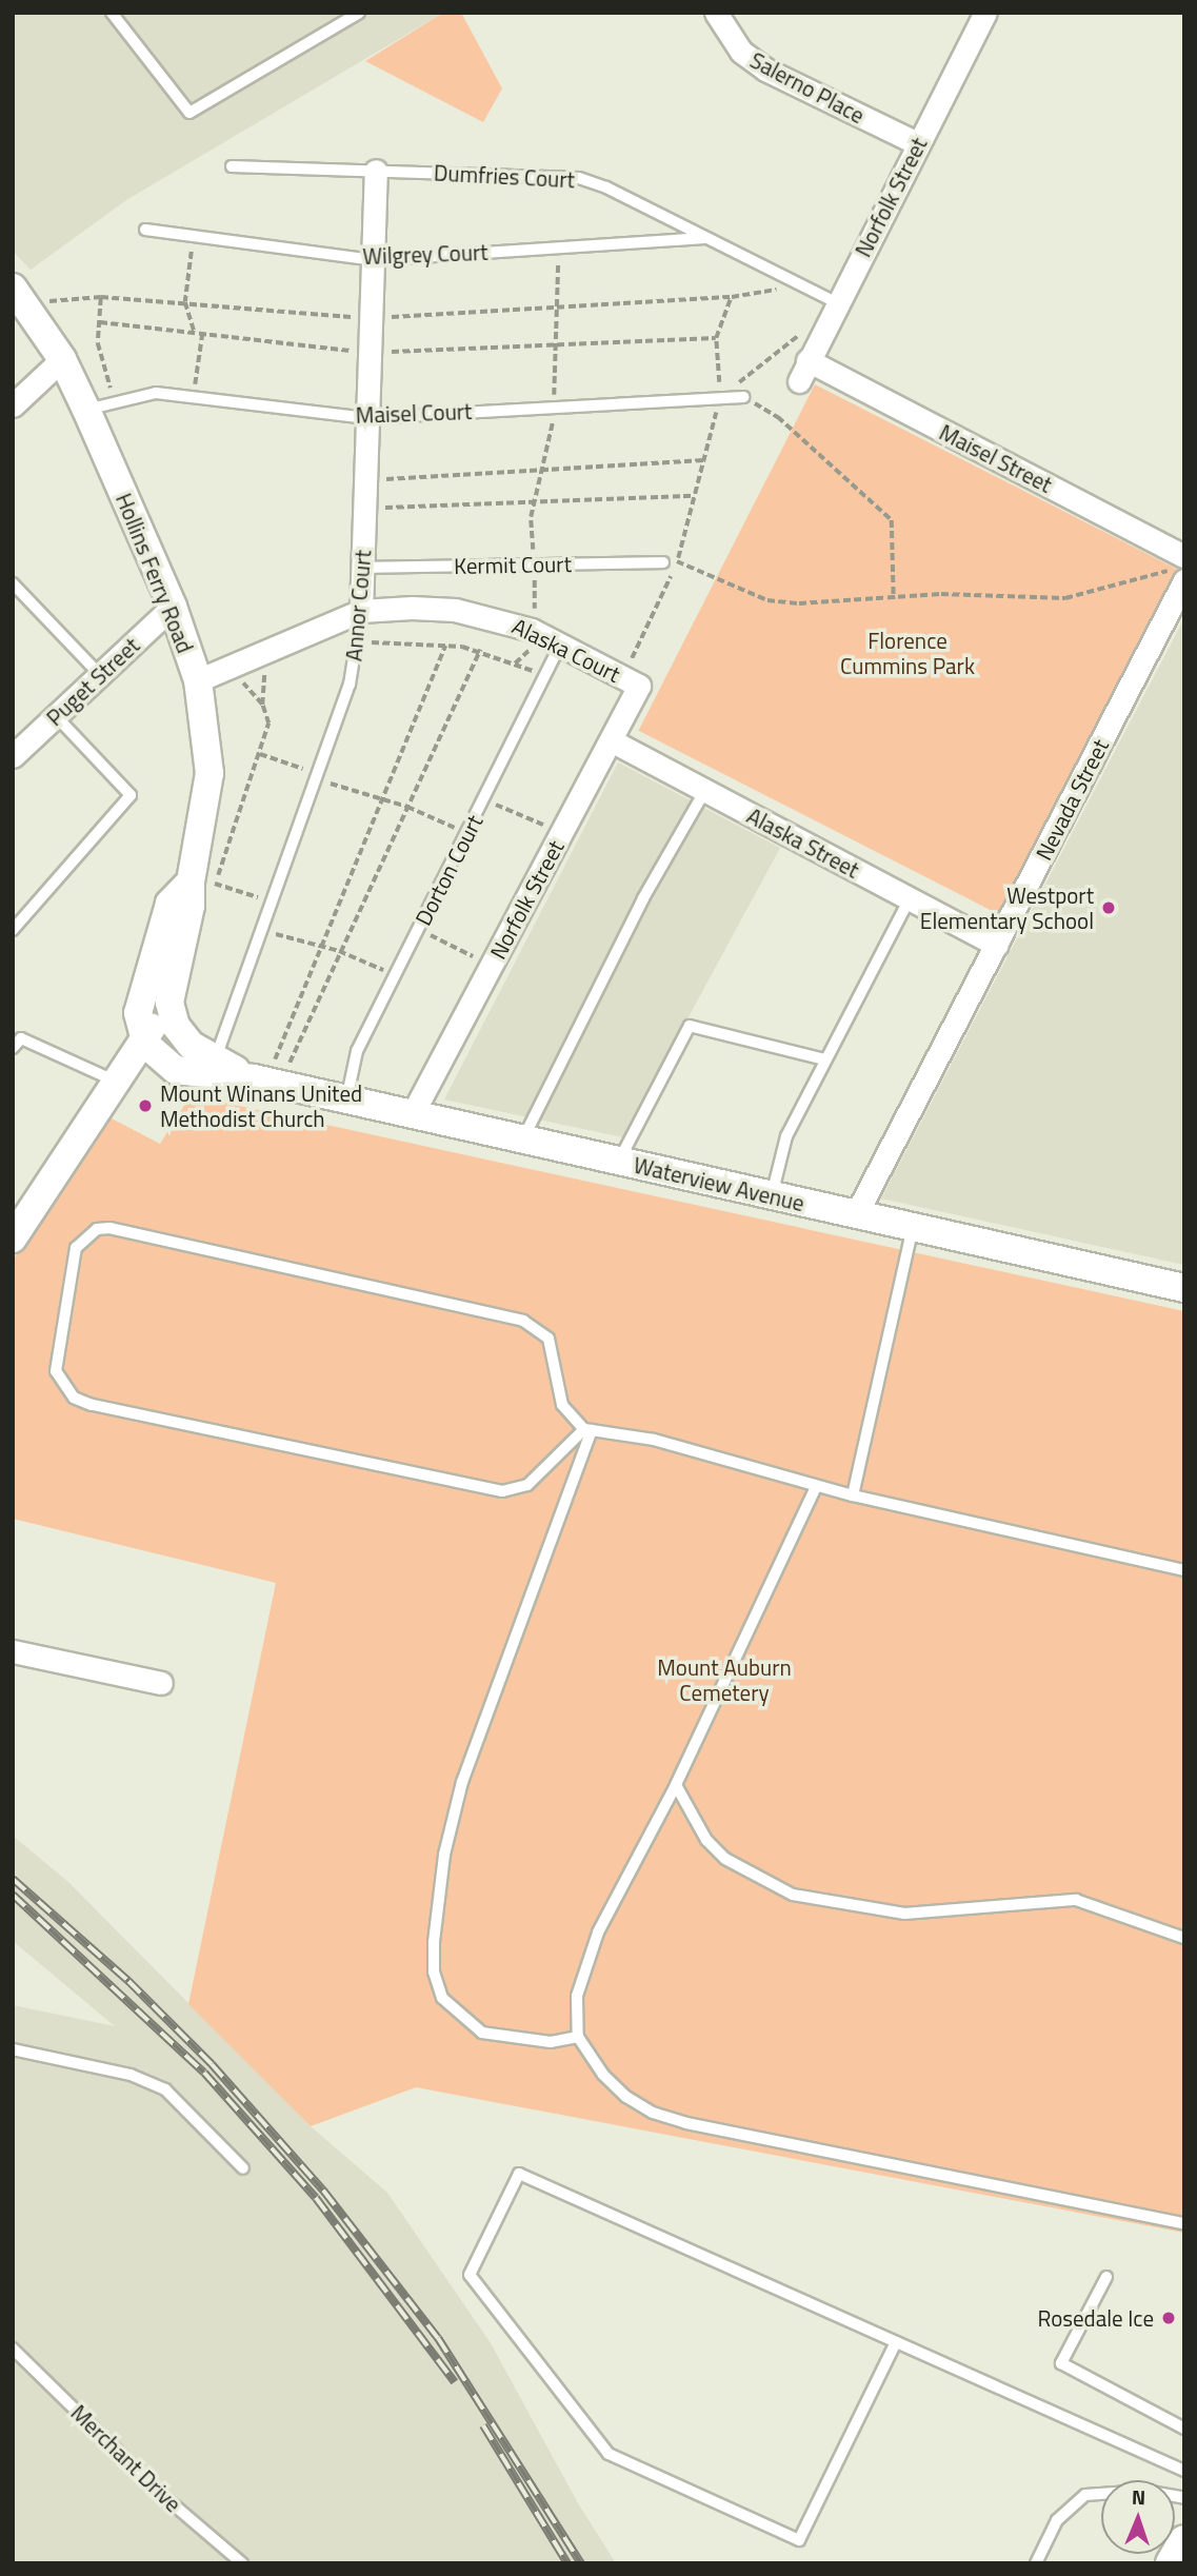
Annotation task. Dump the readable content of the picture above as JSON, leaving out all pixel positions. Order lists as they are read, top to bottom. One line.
{"streets":{"street":["Salerno Place","Norfolk Street","Maisel Street","Hollins Ferry Road","Annor Court","Alaska Court","Puget Street","Nevada Street","Alaska Street","Waterview Avenue"],"lane":["Dumfries Court","Wilgrey Court","Maisel Court","Kermit Court","Dorton Court","Merchant Drive"]},"crossings":[["Salerno Place","Norfolk Street"],["Dumfries Court","Norfolk Street"],["Dumfries Court","Wilgrey Court"],["Dumfries Court","Annor Court"],["Norfolk Street","Maisel Street"],["Norfolk Street","Alaska Court"],["Norfolk Street","Alaska Street"],["Norfolk Street","Waterview Avenue"],["Wilgrey Court","Annor Court"],["Maisel Court","Hollins Ferry Road"],["Maisel Court","Annor Court"],["Maisel Street","Nevada Street"],["Kermit Court","Annor Court"],["Hollins Ferry Road","Alaska Court"],["Hollins Ferry Road","Puget Street"],["Hollins Ferry Road","Waterview Avenue"],["Annor Court","Alaska Court"],["Annor Court","Waterview Avenue"],["Alaska Court","Dorton Court"],["Nevada Street","Alaska Street"],["Nevada Street","Waterview Avenue"],["Dorton Court","Waterview Avenue"]],"parks":["Florence Cummins Park","Mount Auburn Cemetery"],"places":["Westport Elementary School","Mount Winans United Methodist Church","Rosedale Ice"],"north":"top"}
